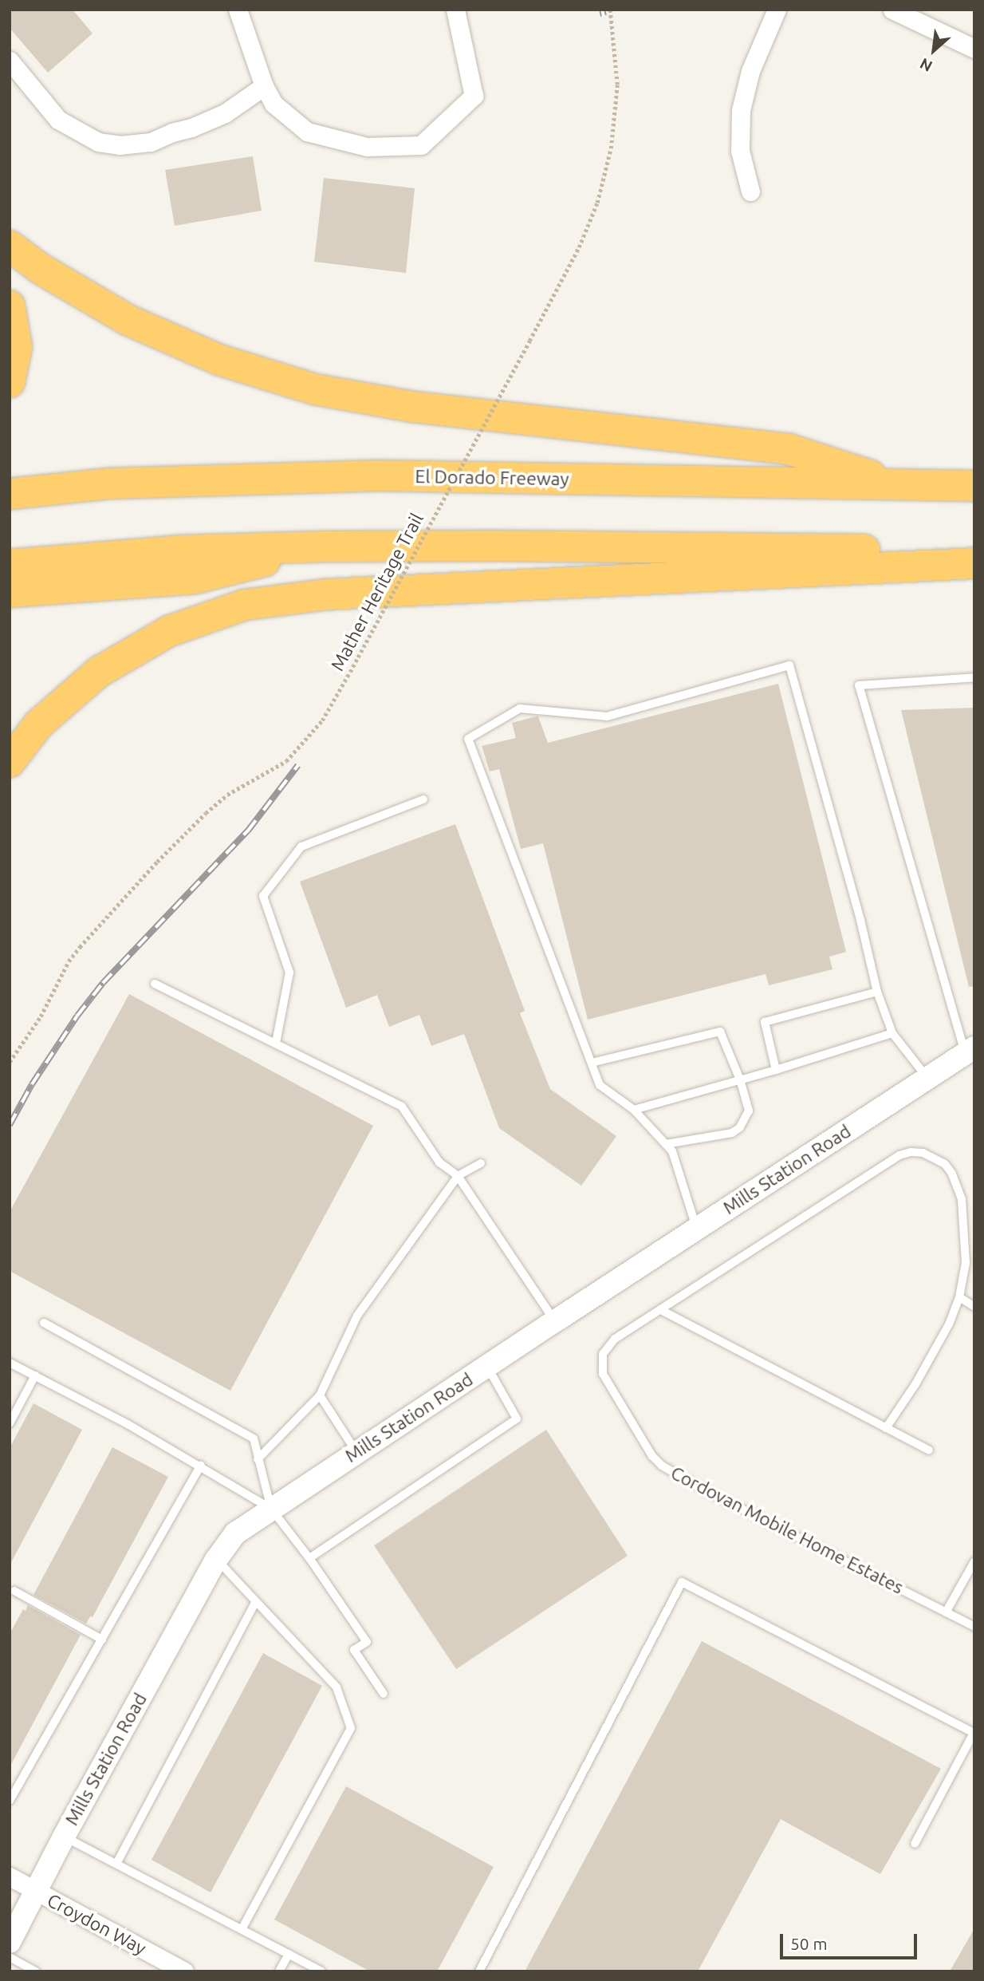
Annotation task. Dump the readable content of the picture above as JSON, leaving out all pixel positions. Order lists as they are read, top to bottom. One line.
{"streets":{"highway":["El Dorado Freeway"],"street":["Mills Station Road","Croydon Way"],"lane":["Cordovan Mobile Home Estates"],"path":["Mather Heritage Trail"]},"crossings":[["Mills Station Road","Croydon Way"]],"scale_bar":"50 m","north":"bottom left"}
